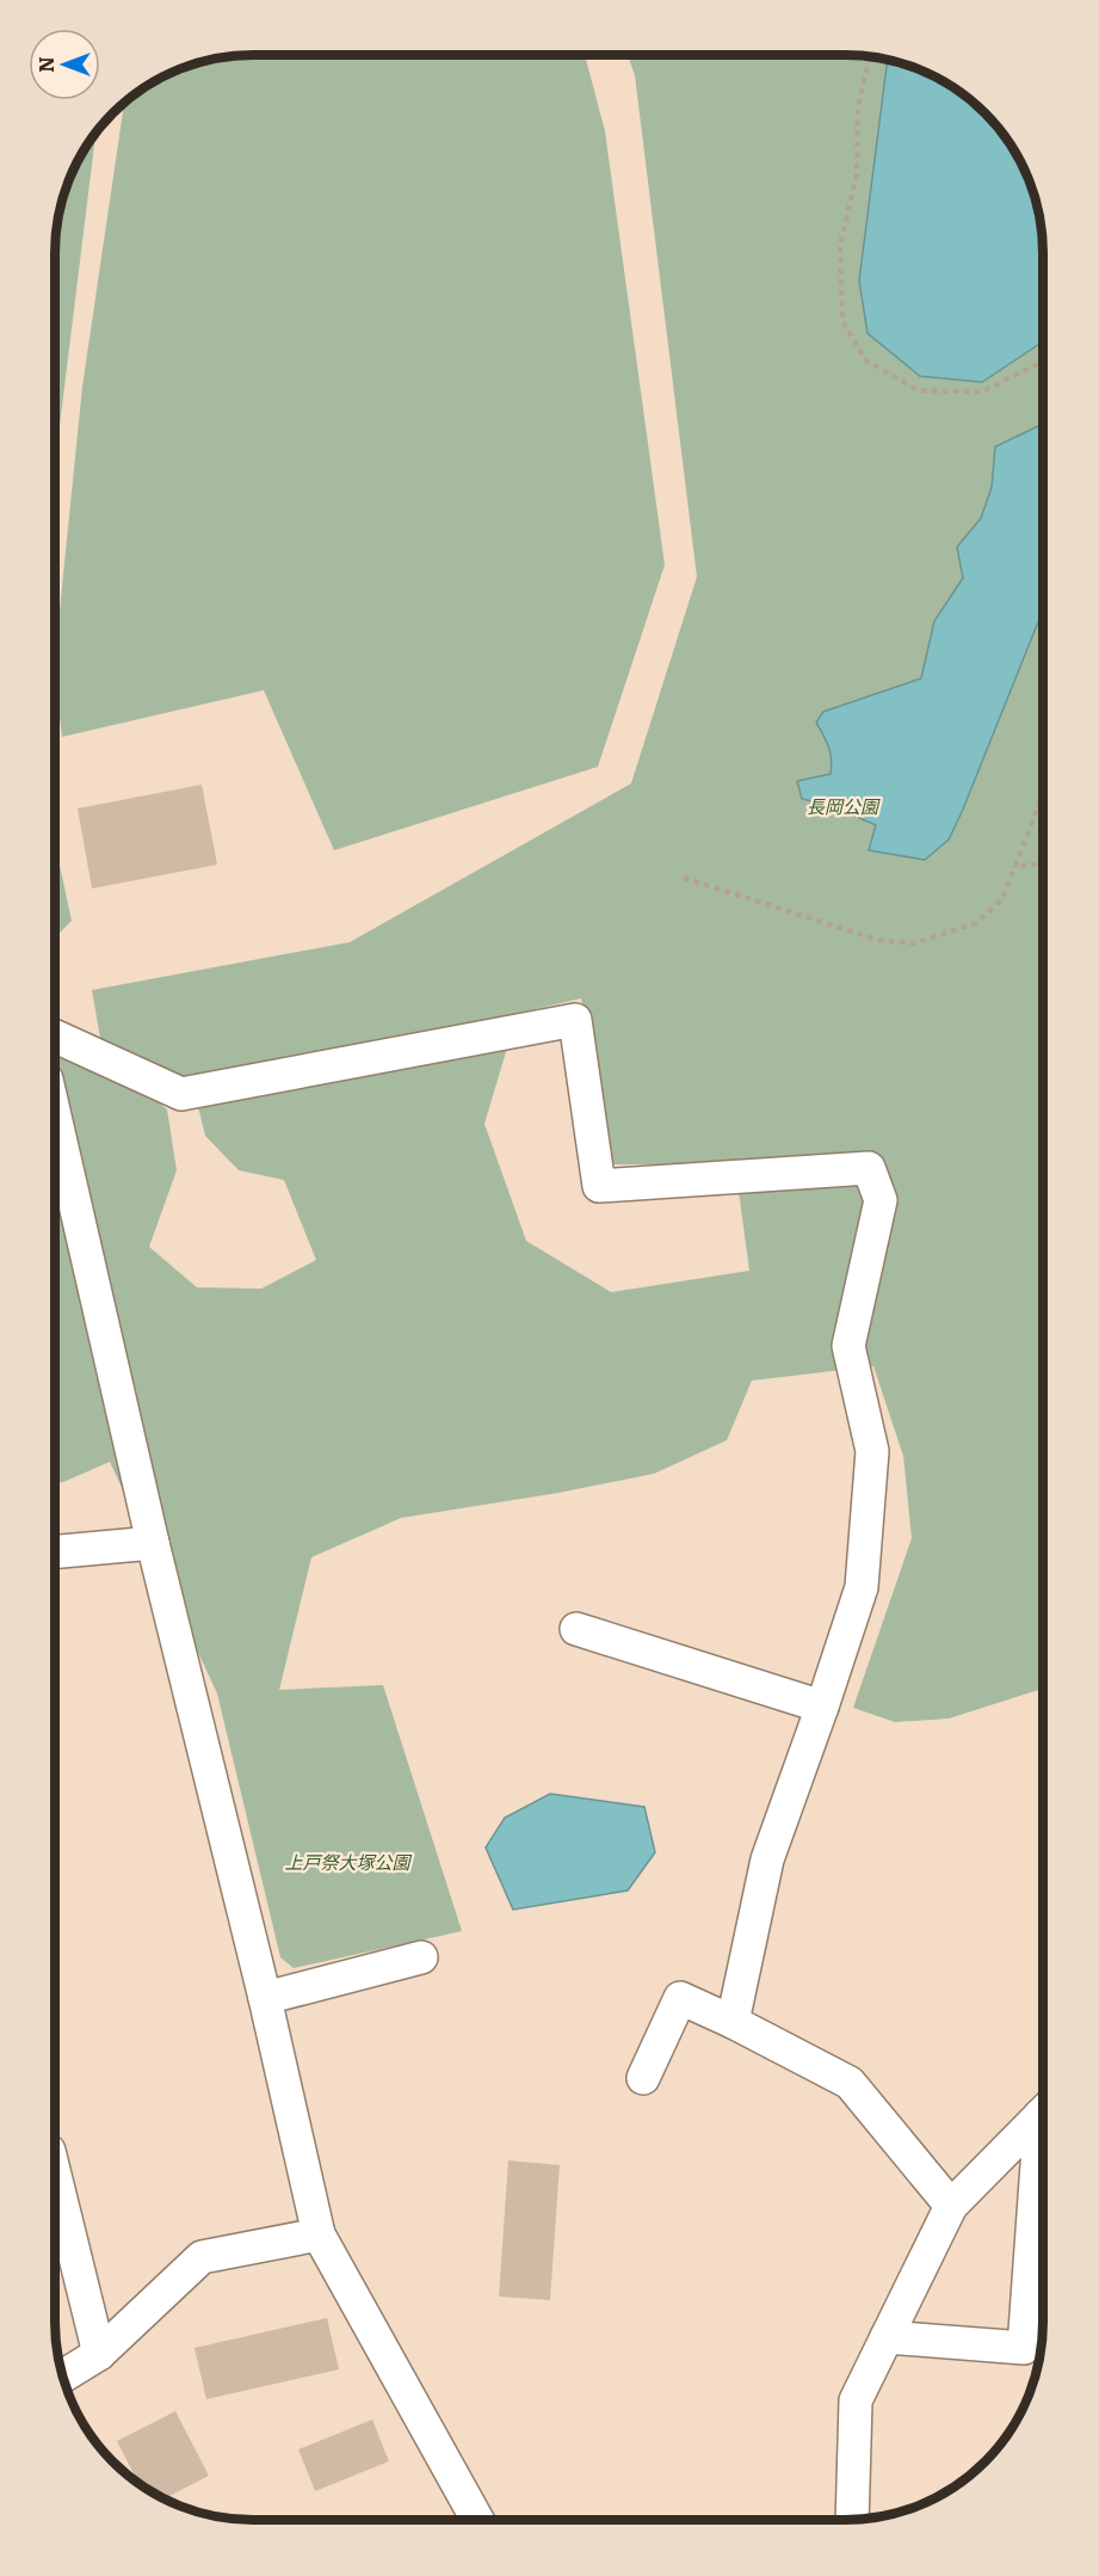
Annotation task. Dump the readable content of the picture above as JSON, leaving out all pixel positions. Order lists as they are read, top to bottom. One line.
{"parks":["長岡公園","上戸祭大塚公園"],"north":"left"}
